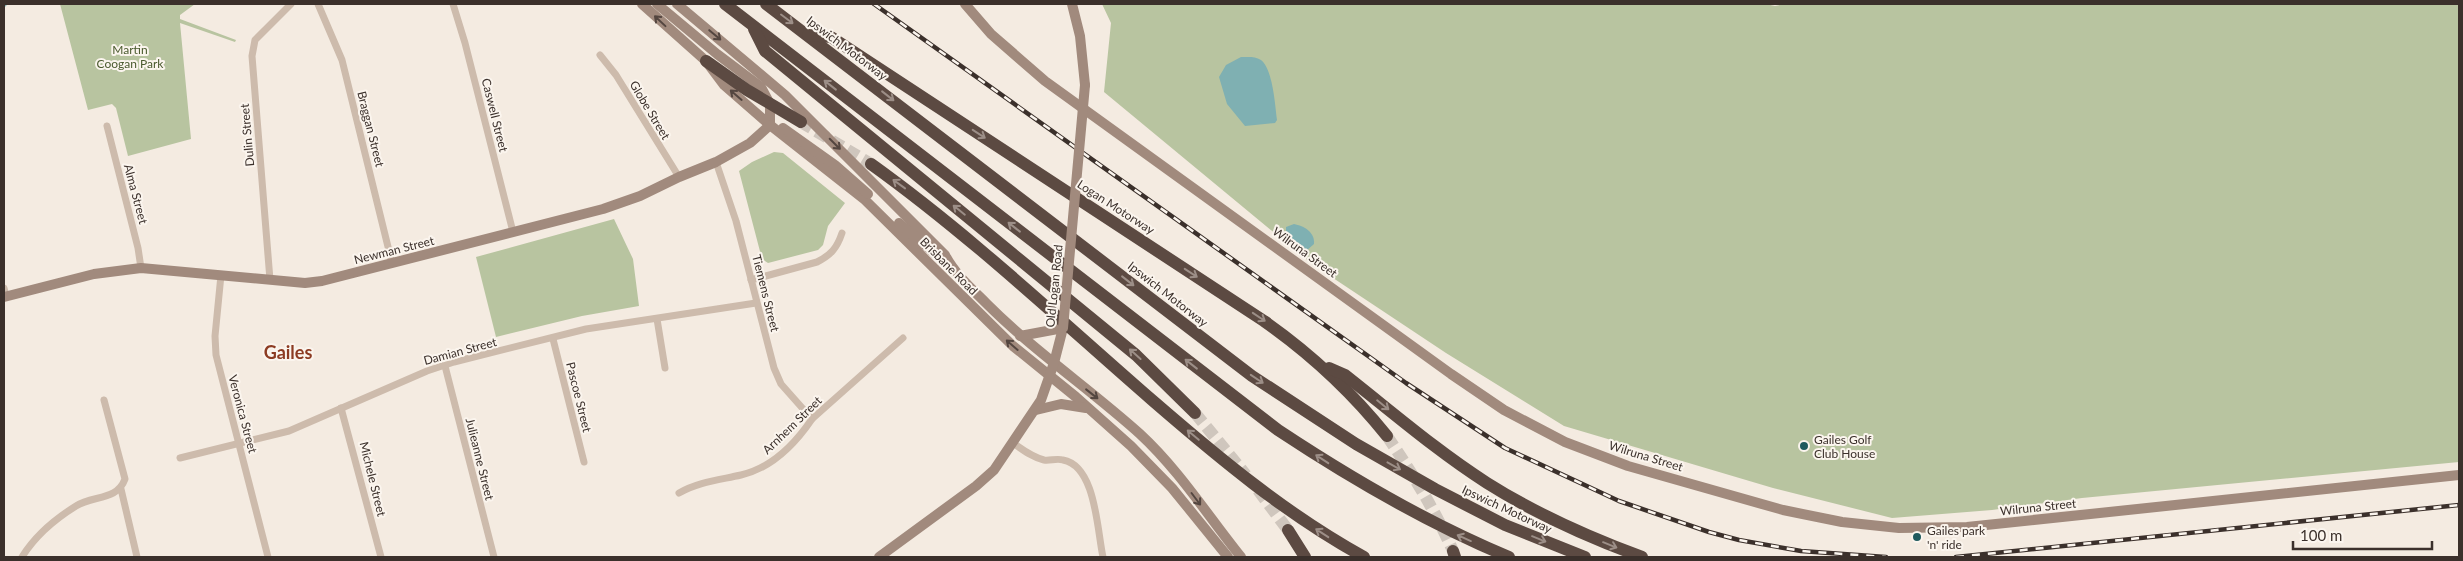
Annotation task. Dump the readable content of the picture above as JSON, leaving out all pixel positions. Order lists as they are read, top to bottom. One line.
{"streets":{"highway":["Ipswich Motorway","Logan Motorway"],"main road":["Newman Street","Wilruna Street","Brisbane Road","Old Logan Road"],"street":["Globe Street","Caswell Street","Braggan Street","Dulin Street","Alma Street","Tiemens Street","Damian Street","Pascoe Street","Veronica Street","Arnhem Street","Julieanne Street","Michele Street"]},"crossings":[["Ipswich Motorway","Logan Motorway"],["Globe Street","Newman Street"],["Caswell Street","Newman Street"],["Braggan Street","Newman Street"],["Dulin Street","Newman Street"],["Alma Street","Newman Street"],["Newman Street","Brisbane Road"],["Newman Street","Tiemens Street"],["Newman Street","Veronica Street"],["Brisbane Road","Old Logan Road"],["Tiemens Street","Damian Street"],["Tiemens Street","Arnhem Street"],["Damian Street","Pascoe Street"],["Damian Street","Veronica Street"],["Damian Street","Julieanne Street"],["Damian Street","Michele Street"]],"districts":["Gailes"],"parks":["Martin Coogan Park"],"places":["Gailes Golf Club House","Gailes park 'n' ride"],"scale_bar":"100 m"}
